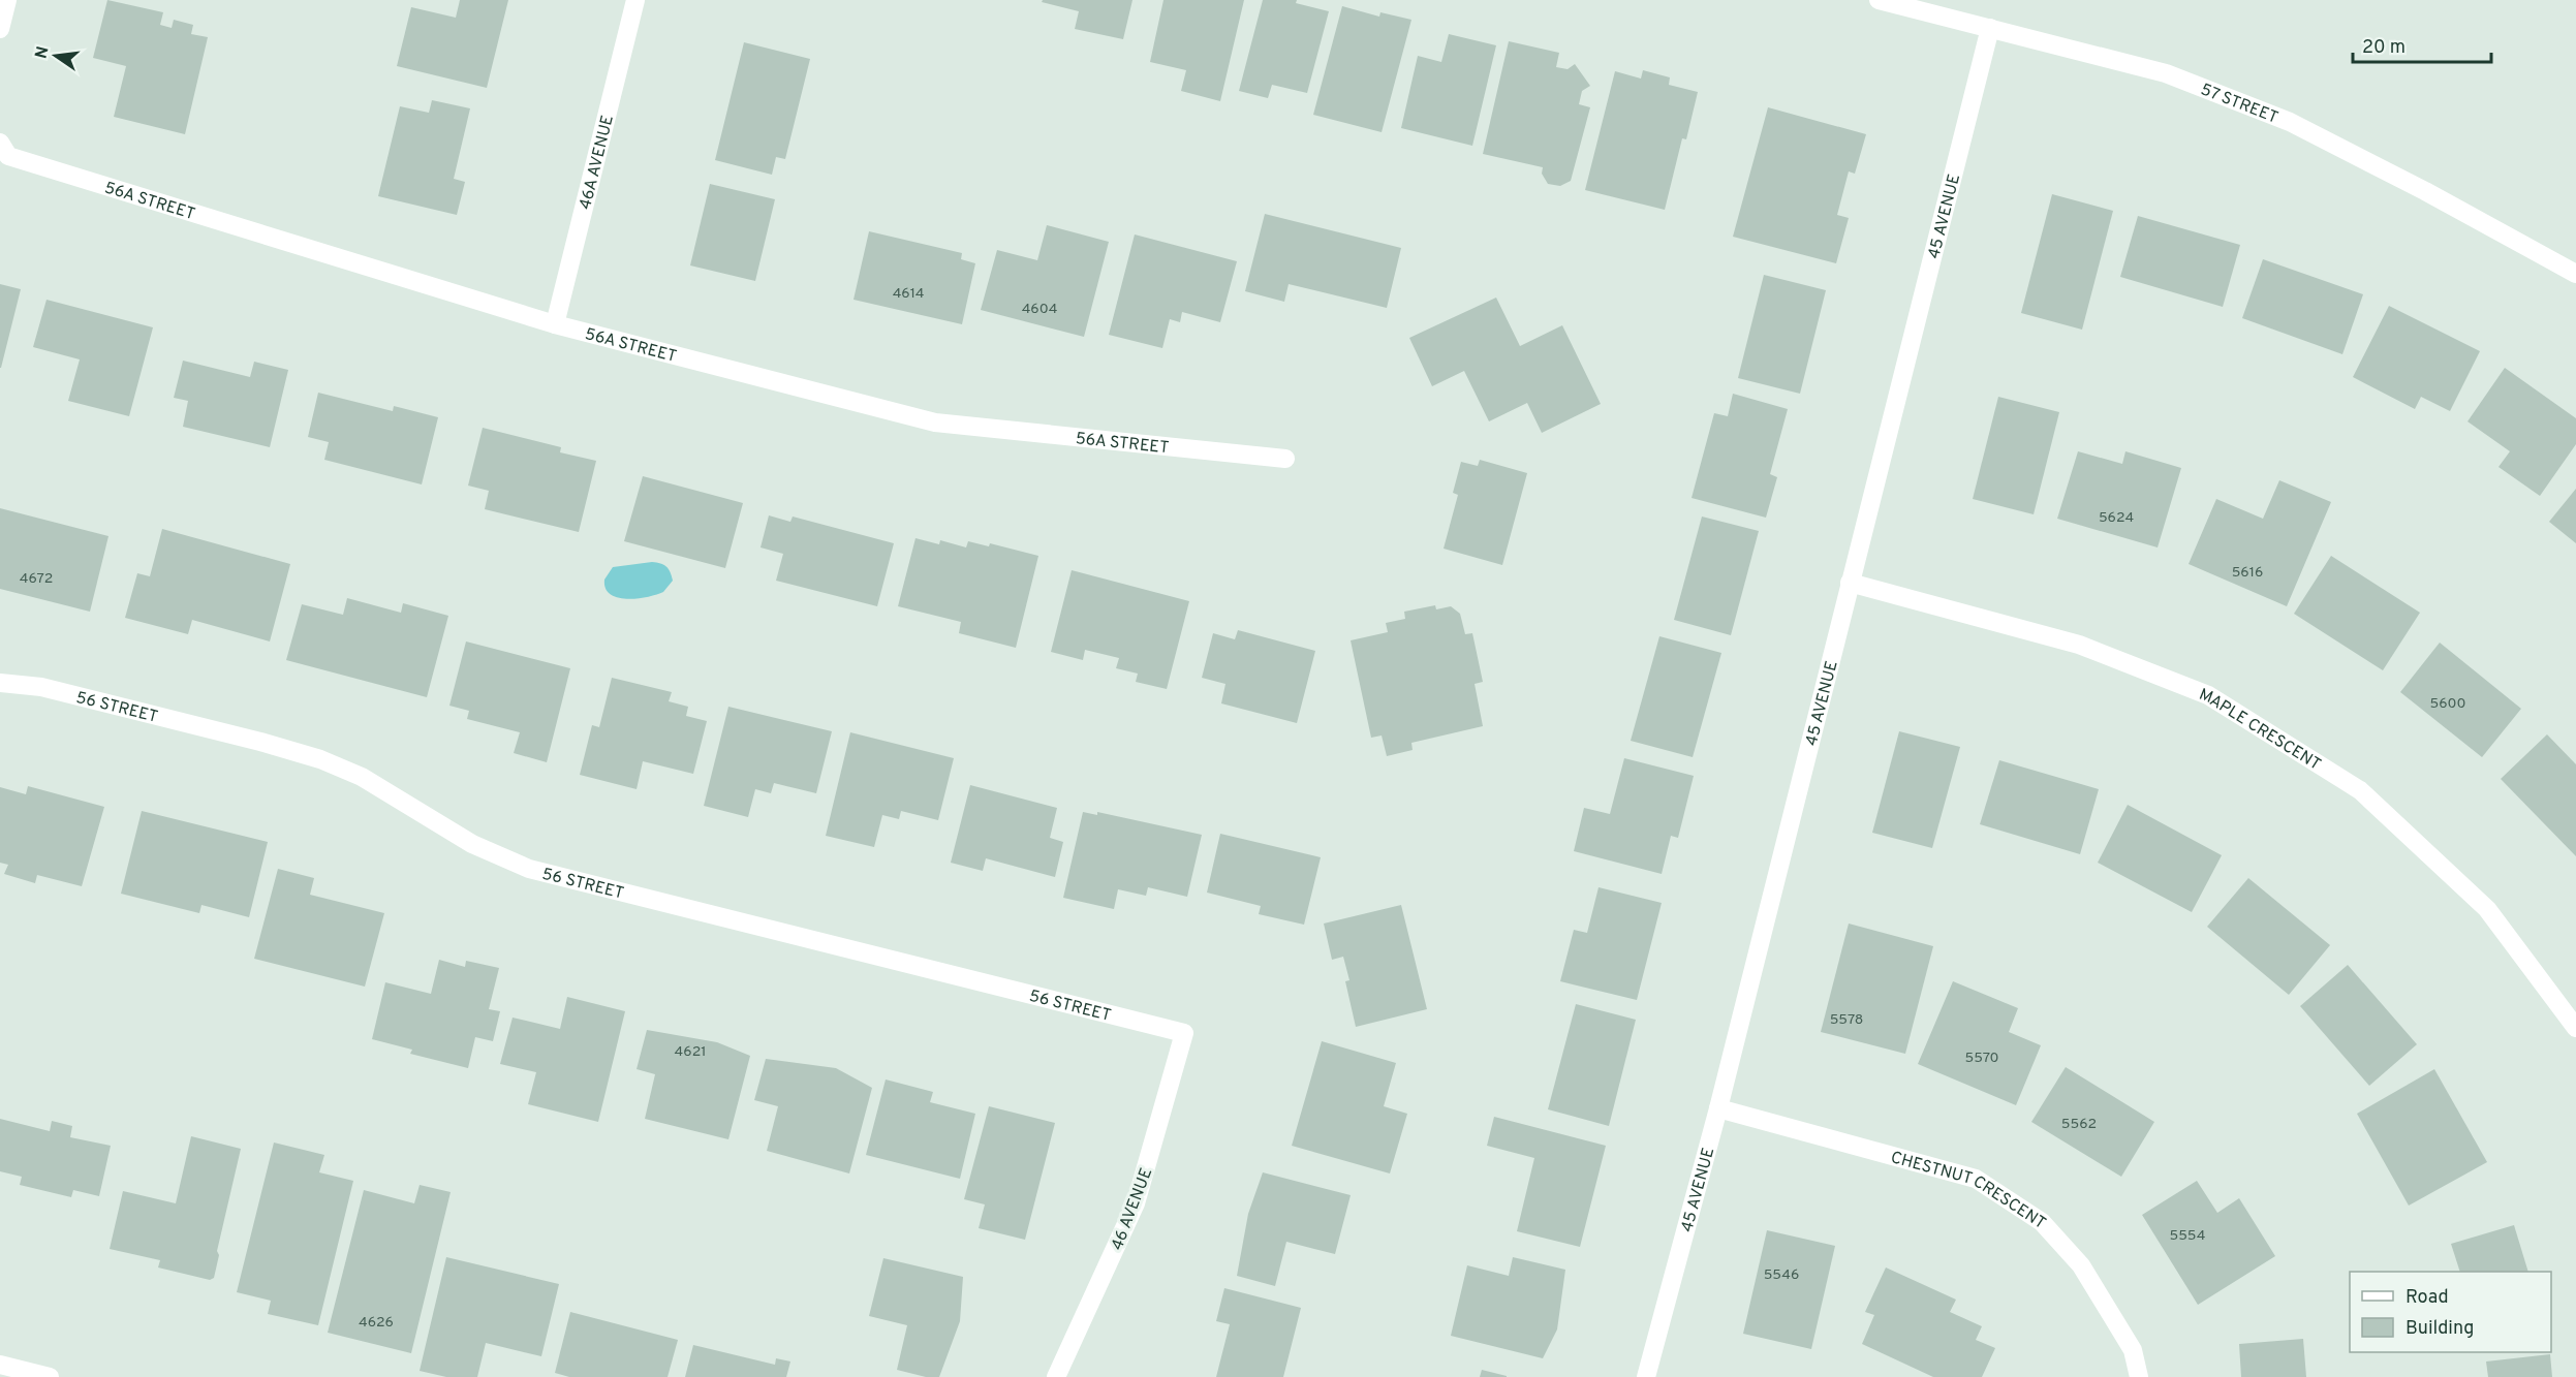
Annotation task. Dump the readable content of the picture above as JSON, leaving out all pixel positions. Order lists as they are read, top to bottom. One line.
{"streets":{"street":["57 STREET","46A AVENUE","56A STREET","45 AVENUE","56 STREET","MAPLE CRESCENT","CHESTNUT CRESCENT","46 AVENUE"]},"crossings":[["57 STREET","45 AVENUE"],["46A AVENUE","56A STREET"],["45 AVENUE","MAPLE CRESCENT"],["45 AVENUE","CHESTNUT CRESCENT"],["56 STREET","46 AVENUE"]],"house_numbers":["4614","4604","5624","5616","4672","5600","5578","4621","5570","5562","5554","5546","4626"],"legend":["Road","Building"],"scale_bar":"20 m","north":"left"}
